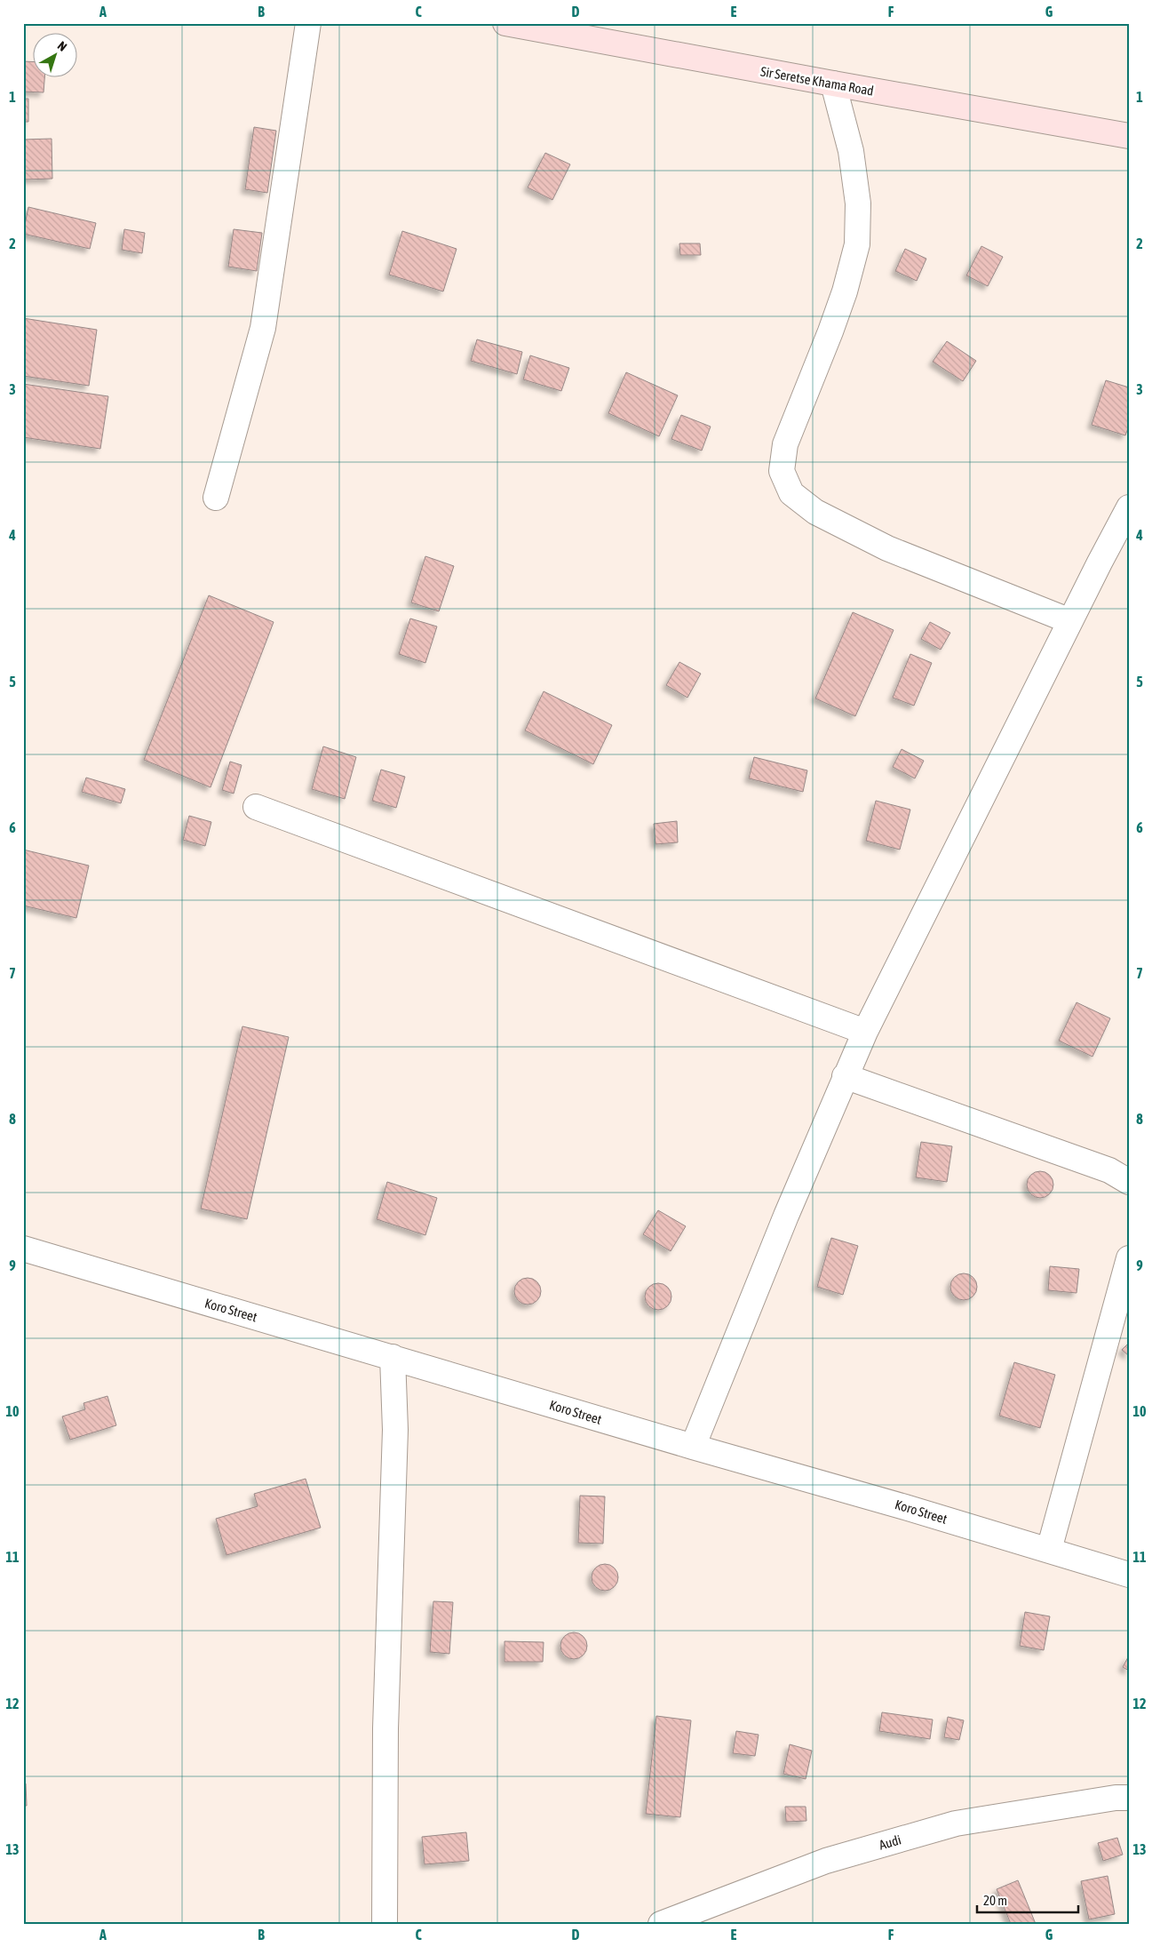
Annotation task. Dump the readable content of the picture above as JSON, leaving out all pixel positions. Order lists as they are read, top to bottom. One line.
{"streets":{"main road":["Sir Seretse Khama Road"],"street":["Koro Street","Audi"]},"scale_bar":"20 m","north":"top right","grid":{"columns":["A","B","C","D","E","F","G"],"rows":["1","2","3","4","5","6","7","8","9","10","11","12","13"]}}
